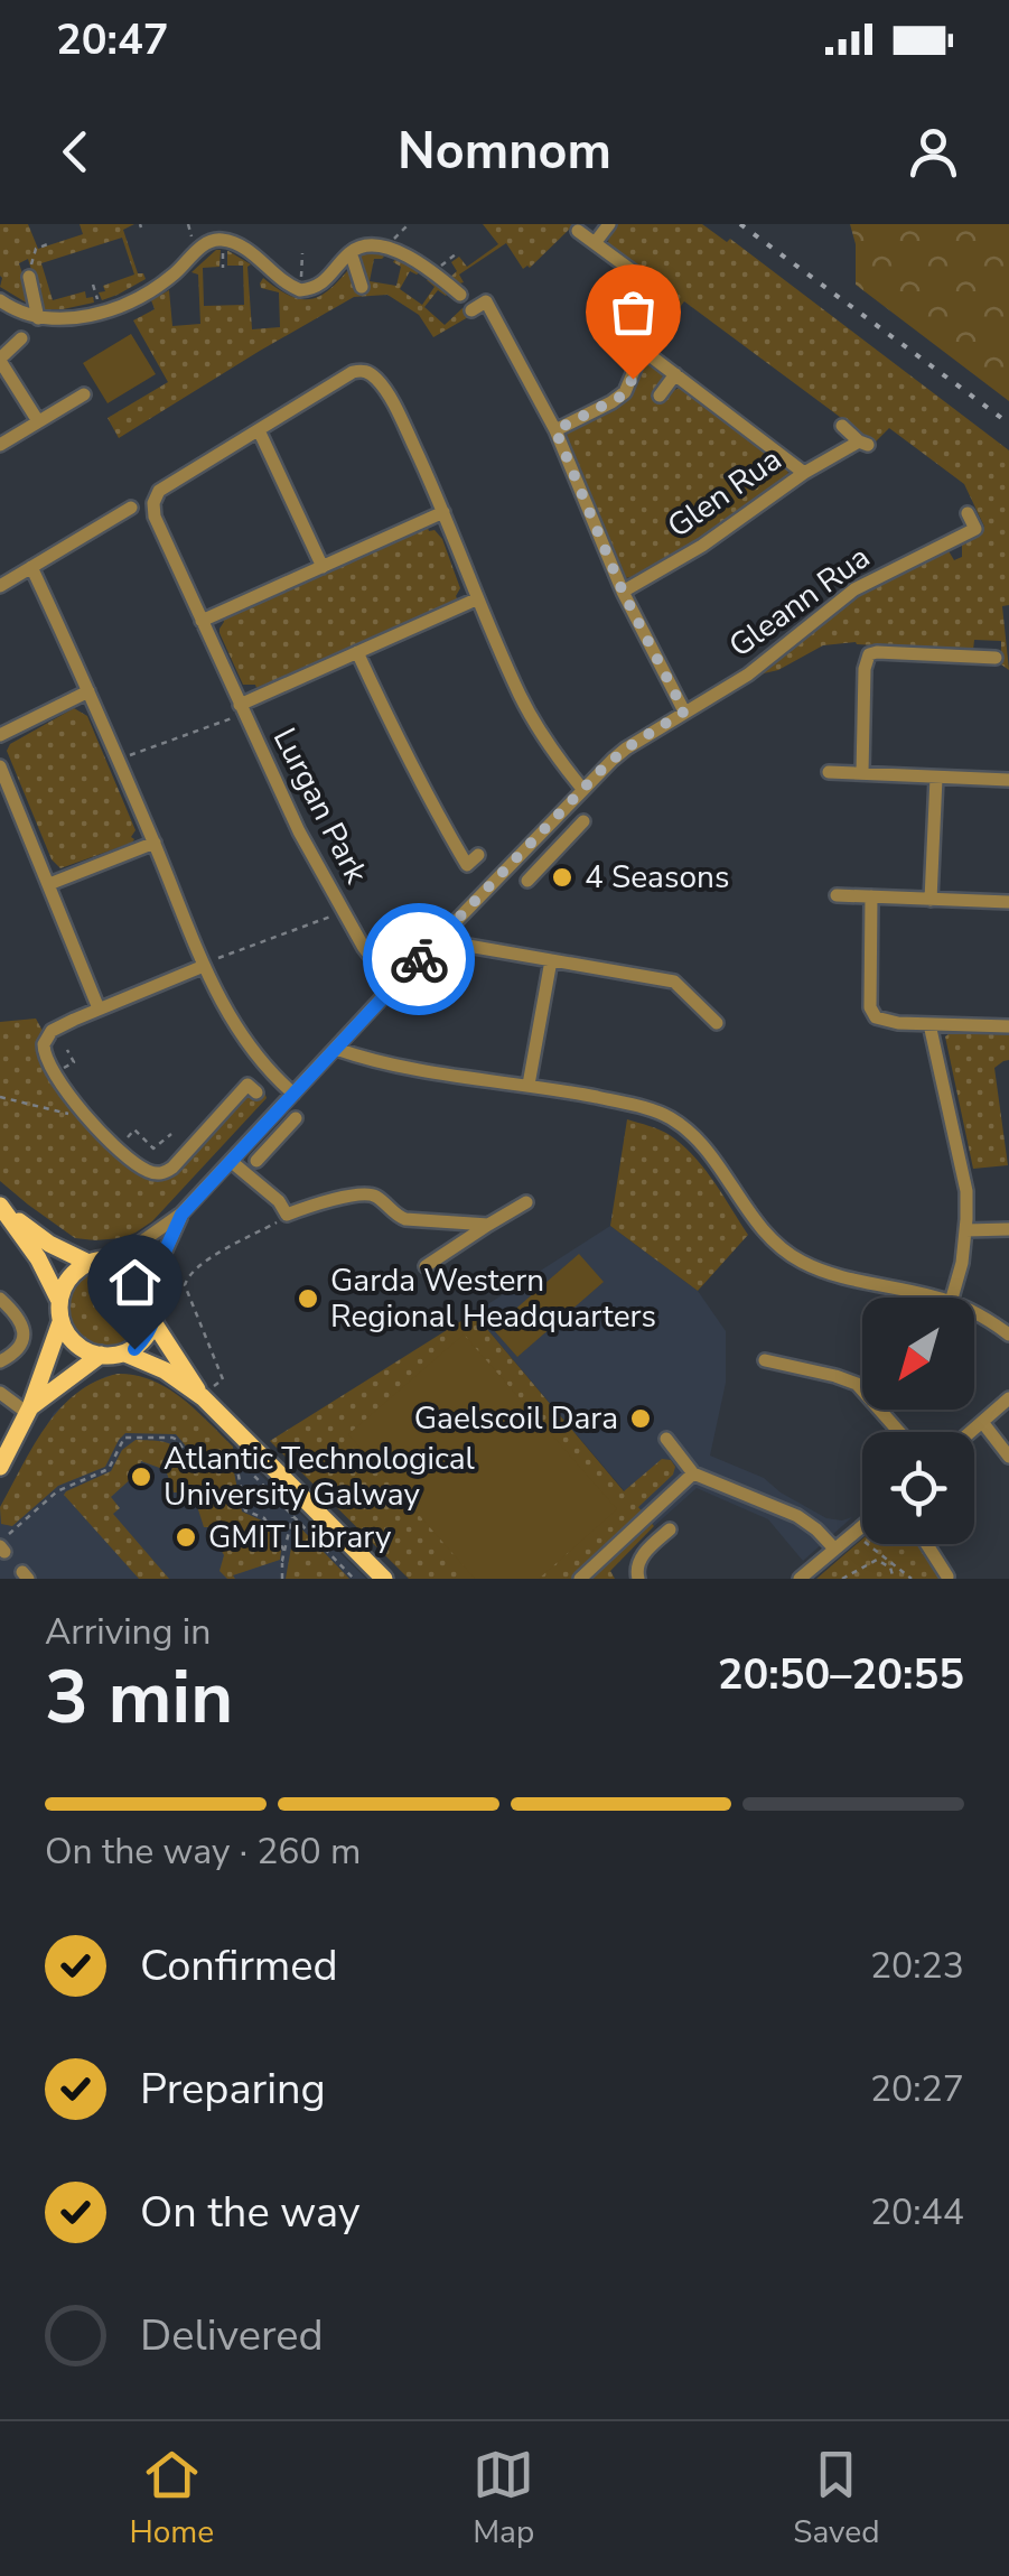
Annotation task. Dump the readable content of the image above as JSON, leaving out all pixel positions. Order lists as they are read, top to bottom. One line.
{"streets":{"street":["Glen Rua","Gleann Rua","Lurgan Park"]},"crossings":[["Gleann Rua","Lurgan Park"]],"places":["4 Seasons","Garda Western Regional Headquarters","Gaelscoil Dara","Atlantic Technological University Galway","GMIT Library"],"north":"bottom left","page":{"status":"20:47","header":"Nomnom","heading":["3 min","Arriving in","20:50–20:55"],"bar":"On the way · 260 m","list":[["Confirmed","20:23"],["Preparing","20:27"],["On the way","20:44"],"Delivered"],"tabs":["Home","Map","Saved"]}}
